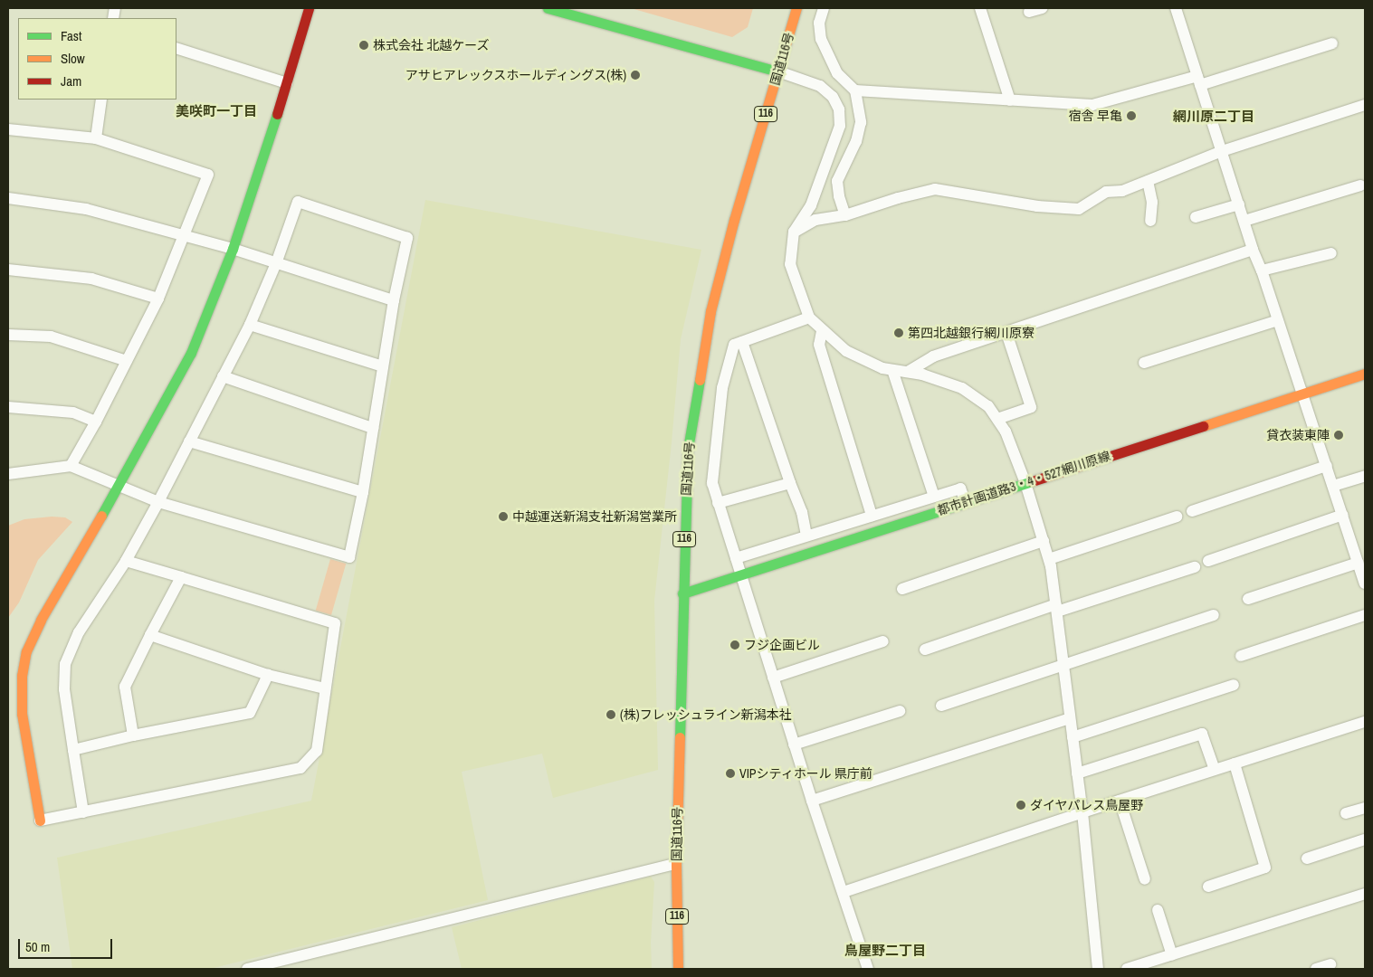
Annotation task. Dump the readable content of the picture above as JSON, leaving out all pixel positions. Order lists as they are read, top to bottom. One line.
{"streets":{"main road":["国道116号","116","都市計画道路3・4・527網川原線"]},"crossings":[["国道116号","都市計画道路3・4・527網川原線"]],"districts":["美咲町一丁目","網川原二丁目","鳥屋野二丁目"],"places":["株式会社 北越ケーズ","アサヒアレックスホールディングス(株)","宿舎 早亀","第四北越銀行網川原寮","貸衣装東陣","中越運送新潟支社新潟営業所","フジ企画ビル","(株)フレッシュライン新潟本社","VIPシティホール 県庁前","ダイヤパレス鳥屋野"],"legend":["Fast","Slow","Jam"],"scale_bar":"50 m"}
